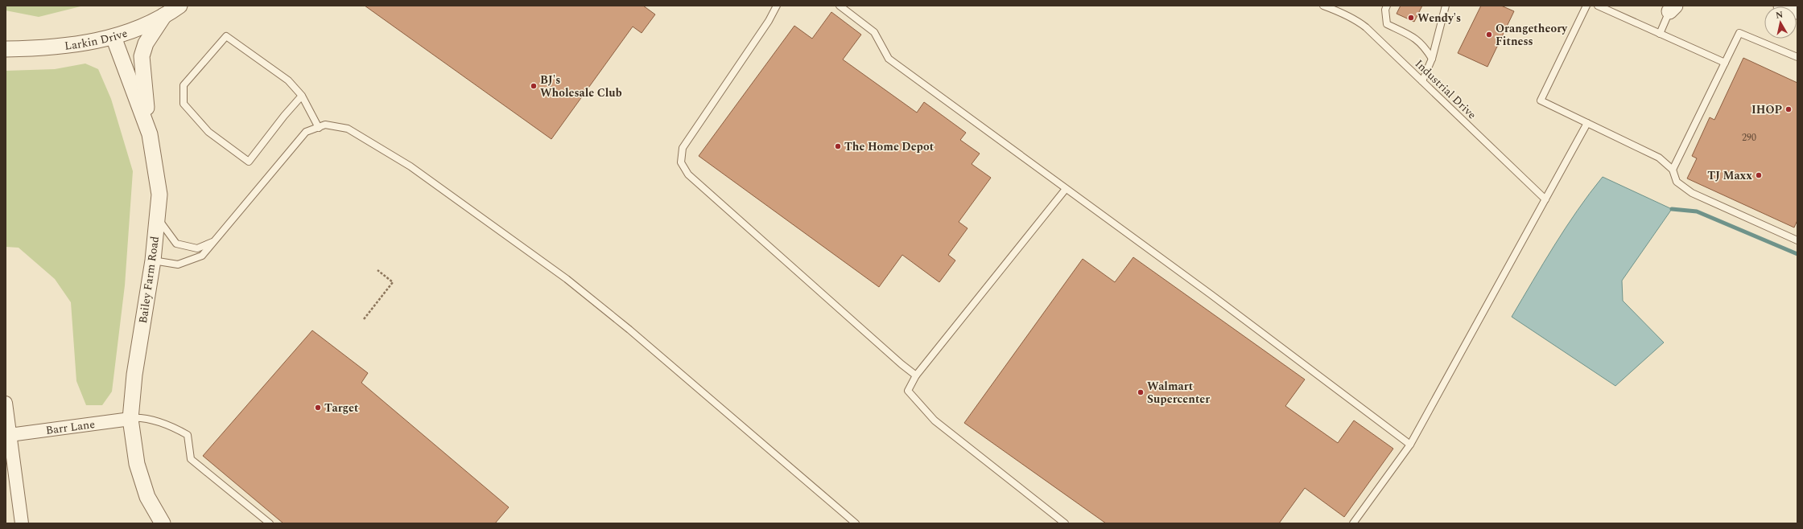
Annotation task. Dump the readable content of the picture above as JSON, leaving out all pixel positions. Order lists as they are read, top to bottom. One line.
{"streets":{"street":["Larkin Drive","Bailey Farm Road","Barr Lane"],"lane":["Industrial Drive"]},"crossings":[["Larkin Drive","Bailey Farm Road"],["Bailey Farm Road","Barr Lane"]],"places":["Wendy's","Orangetheory Fitness","BJ's Wholesale Club","IHOP","The Home Depot","TJ Maxx","Walmart Supercenter","Target"],"house_numbers":["290"],"north":"top"}
